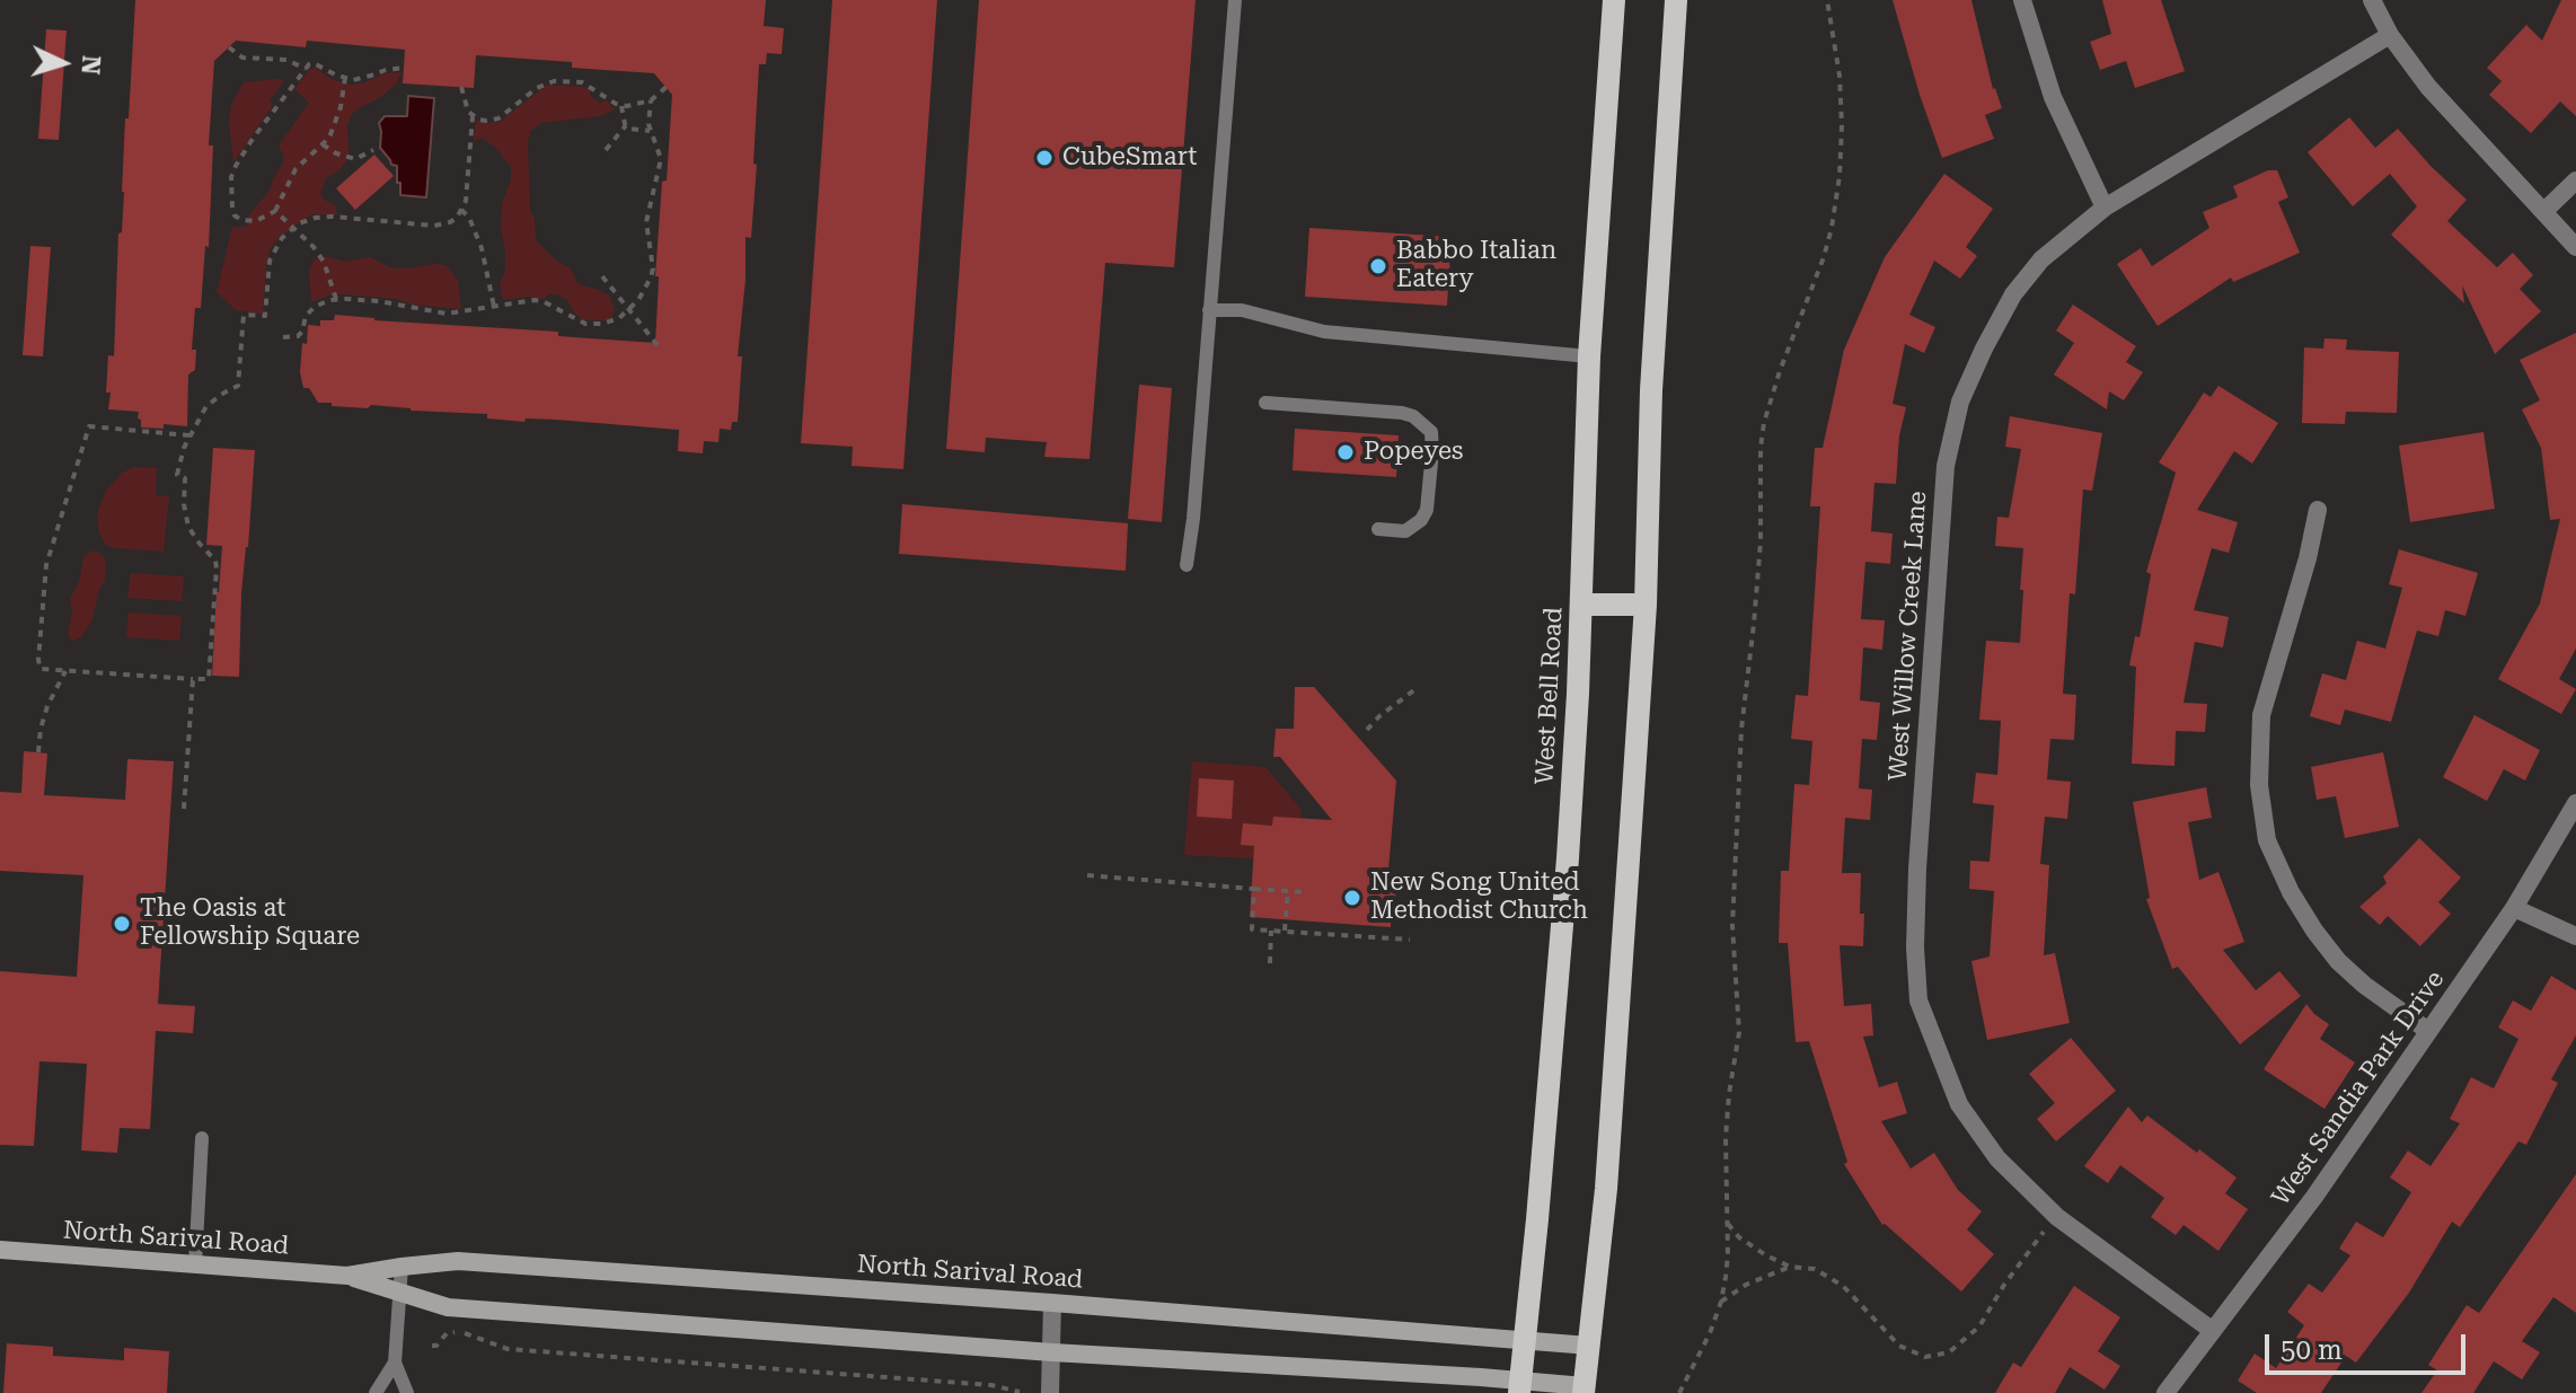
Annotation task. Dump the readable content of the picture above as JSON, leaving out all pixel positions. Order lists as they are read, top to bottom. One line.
{"streets":{"main road":["West Bell Road","North Sarival Road"],"street":["West Willow Creek Lane","West Sandia Park Drive"]},"crossings":[["West Willow Creek Lane","West Sandia Park Drive"],["West Bell Road","North Sarival Road"]],"places":["CubeSmart","Babbo Italian Eatery","Popeyes","New Song United Methodist Church","The Oasis at Fellowship Square"],"scale_bar":"50 m","north":"right"}
